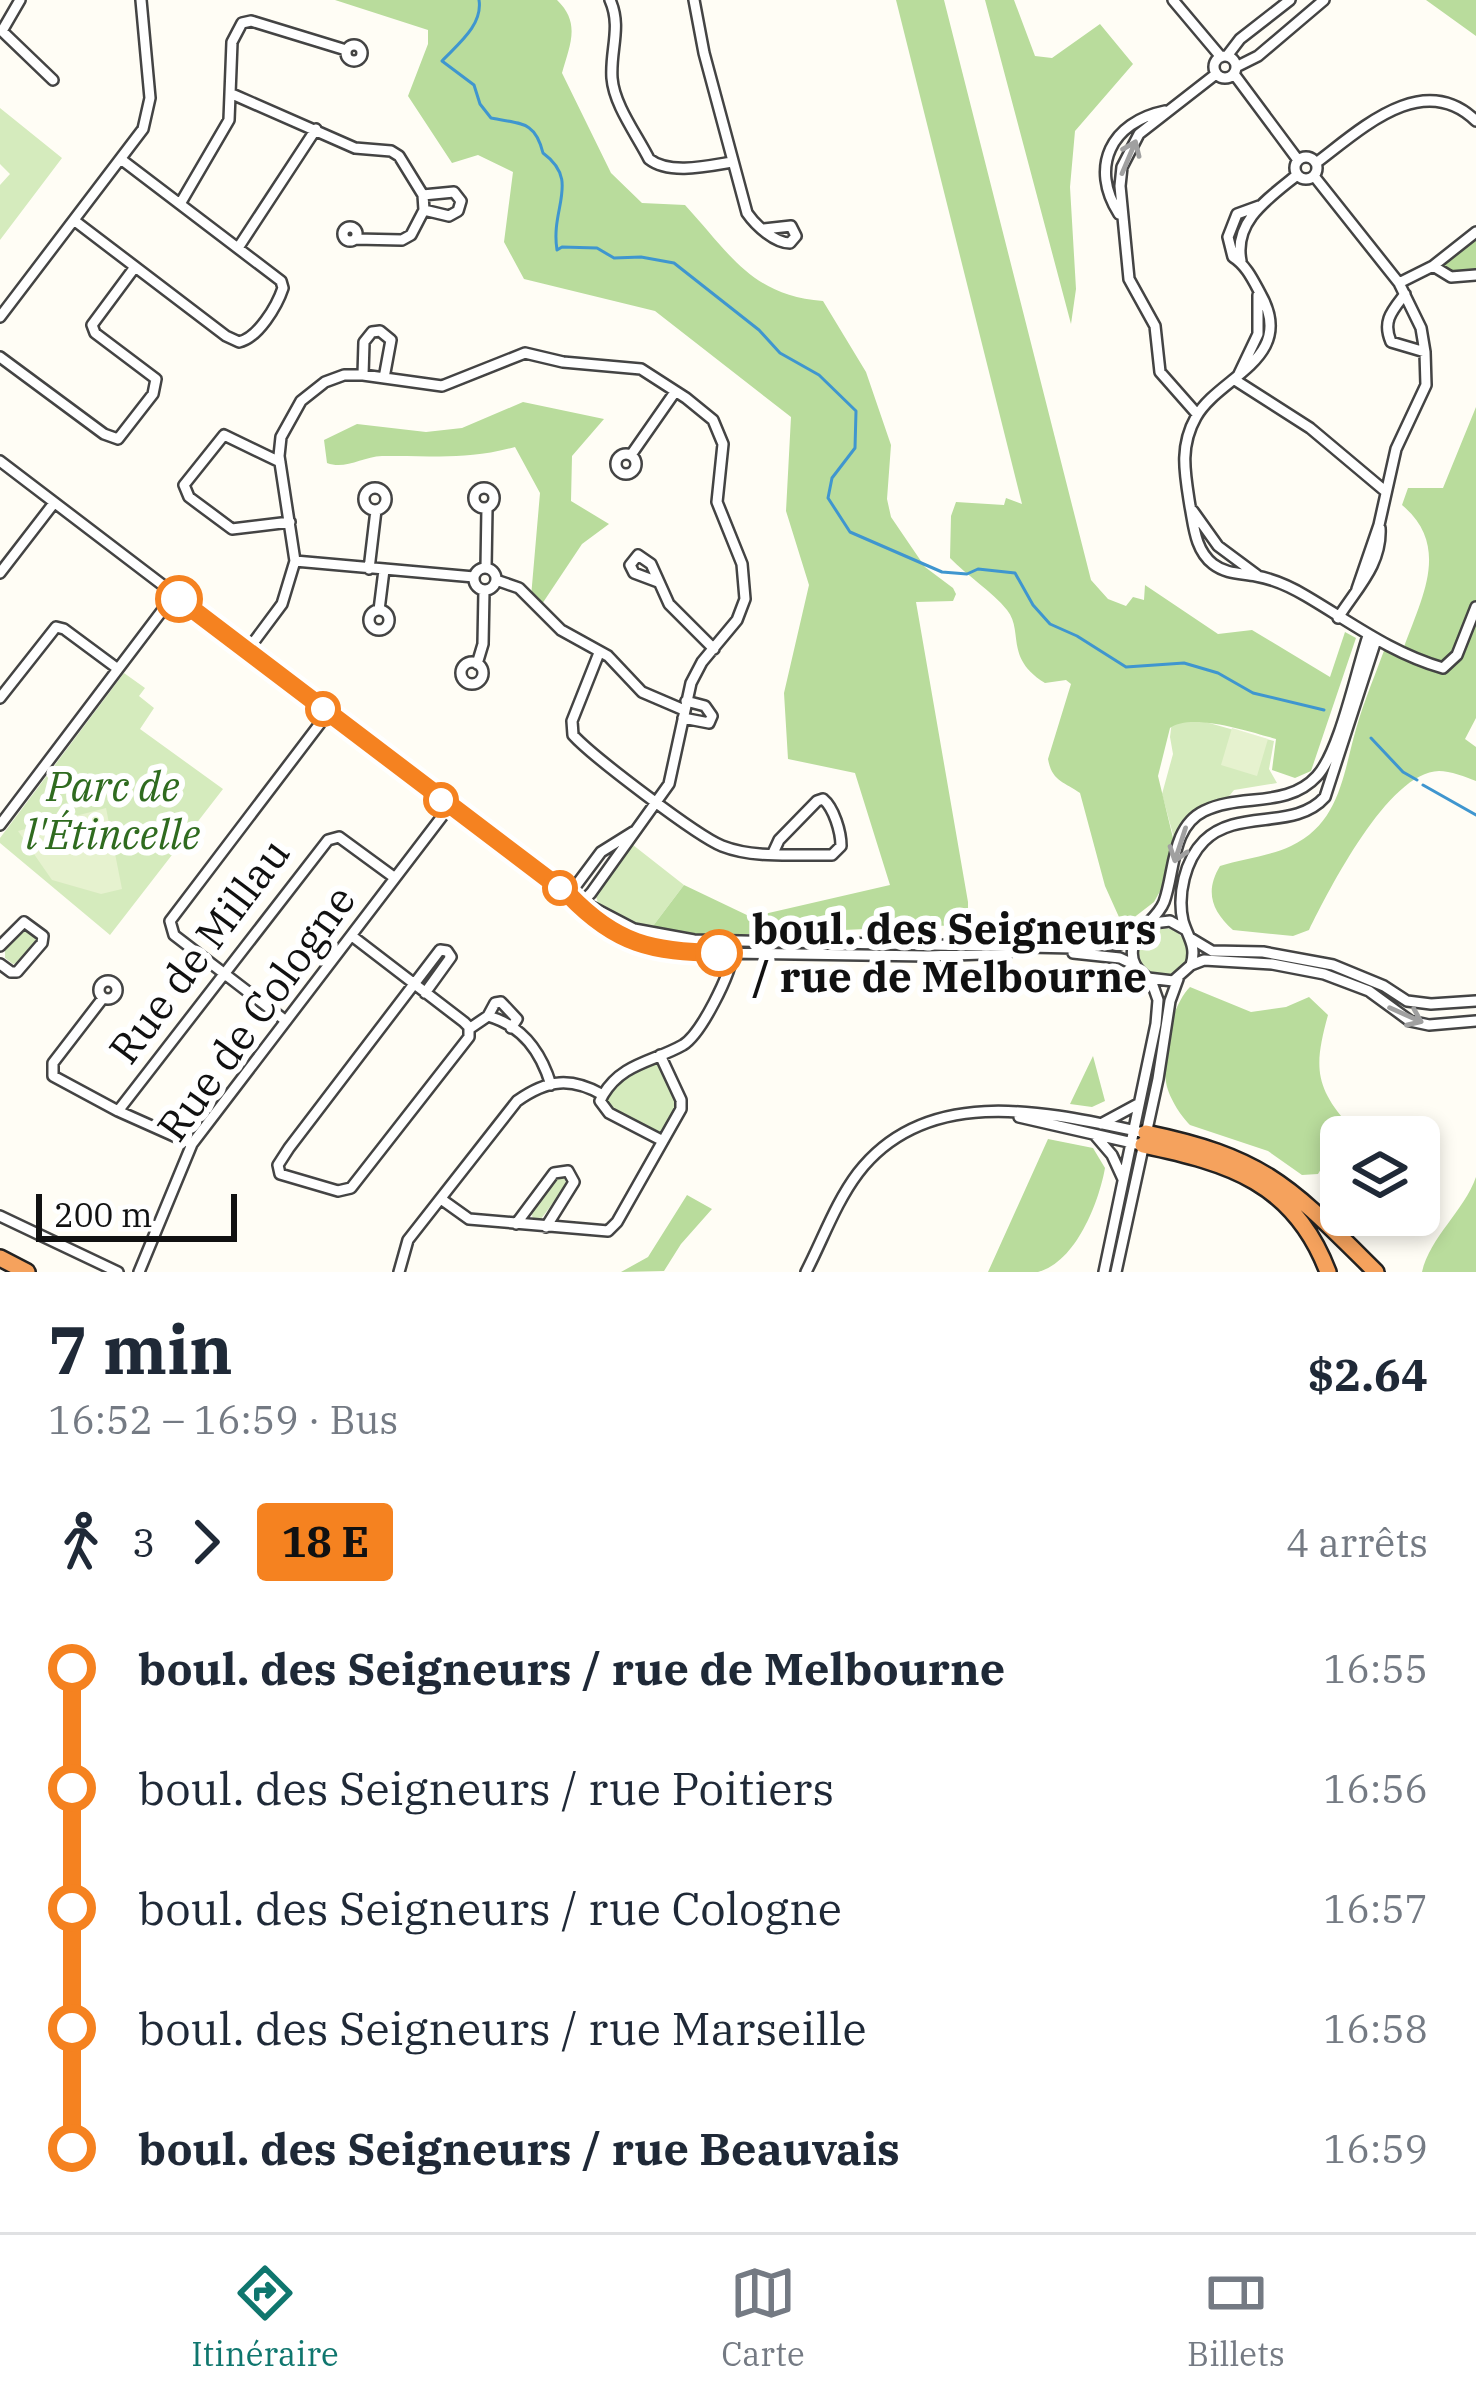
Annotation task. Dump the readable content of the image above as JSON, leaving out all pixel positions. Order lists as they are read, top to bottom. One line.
{"streets":{"street":["Rue de Millau","Rue de Cologne"]},"crossings":[["Rue de Millau","Rue de Cologne"]],"parks":["Parc de l'Étincelle"],"places":["boul. des Seigneurs / rue de Melbourne"],"scale_bar":"200 m","page":{"scale":"200 m","heading":["7 min","16:52 – 16:59 · Bus","$2.64"],"legs":["3","18 E","4 arrêts"],"list":[{"name":"boul. des Seigneurs / rue de Melbourne","value":"16:55"},{"name":"boul. des Seigneurs / rue Poitiers","value":"16:56"},{"name":"boul. des Seigneurs / rue Cologne","value":"16:57"},{"name":"boul. des Seigneurs / rue Marseille","value":"16:58"},{"name":"boul. des Seigneurs / rue Beauvais","value":"16:59"}],"tabs":["Itinéraire","Carte","Billets"]}}
